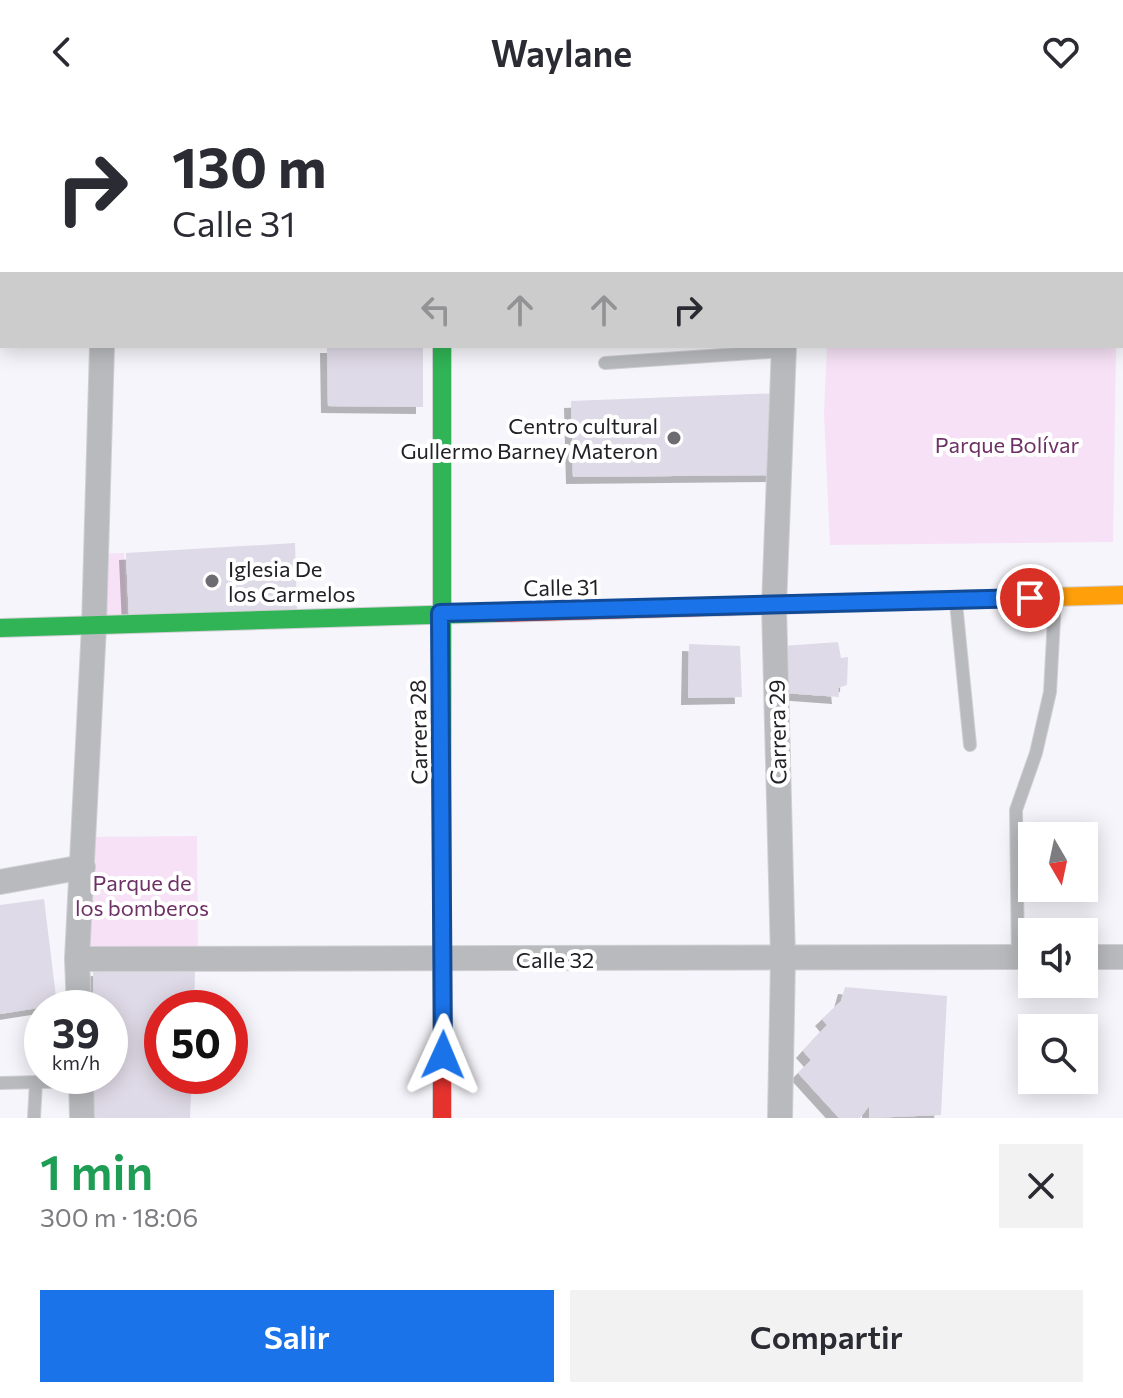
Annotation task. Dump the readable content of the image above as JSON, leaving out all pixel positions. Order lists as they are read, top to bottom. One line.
{"streets":{"main road":["Calle 31","Carrera 28"],"street":["Carrera 29","Calle 32"]},"crossings":[["Calle 31","Carrera 28"],["Calle 31","Carrera 29"],["Carrera 28","Calle 32"],["Carrera 29","Calle 32"]],"parks":["Parque Bolívar","Parque de los bomberos"],"places":["Centro cultural Gullermo Barney Materon","Iglesia De los Carmelos"],"north":"bottom","page":{"header":"Waylane","turn":["130 m","Calle 31"],"speed":"39 km/h","limit":"50","heading":["1 min","300 m · 18:06"],"buttons":["Salir","Compartir"]}}
